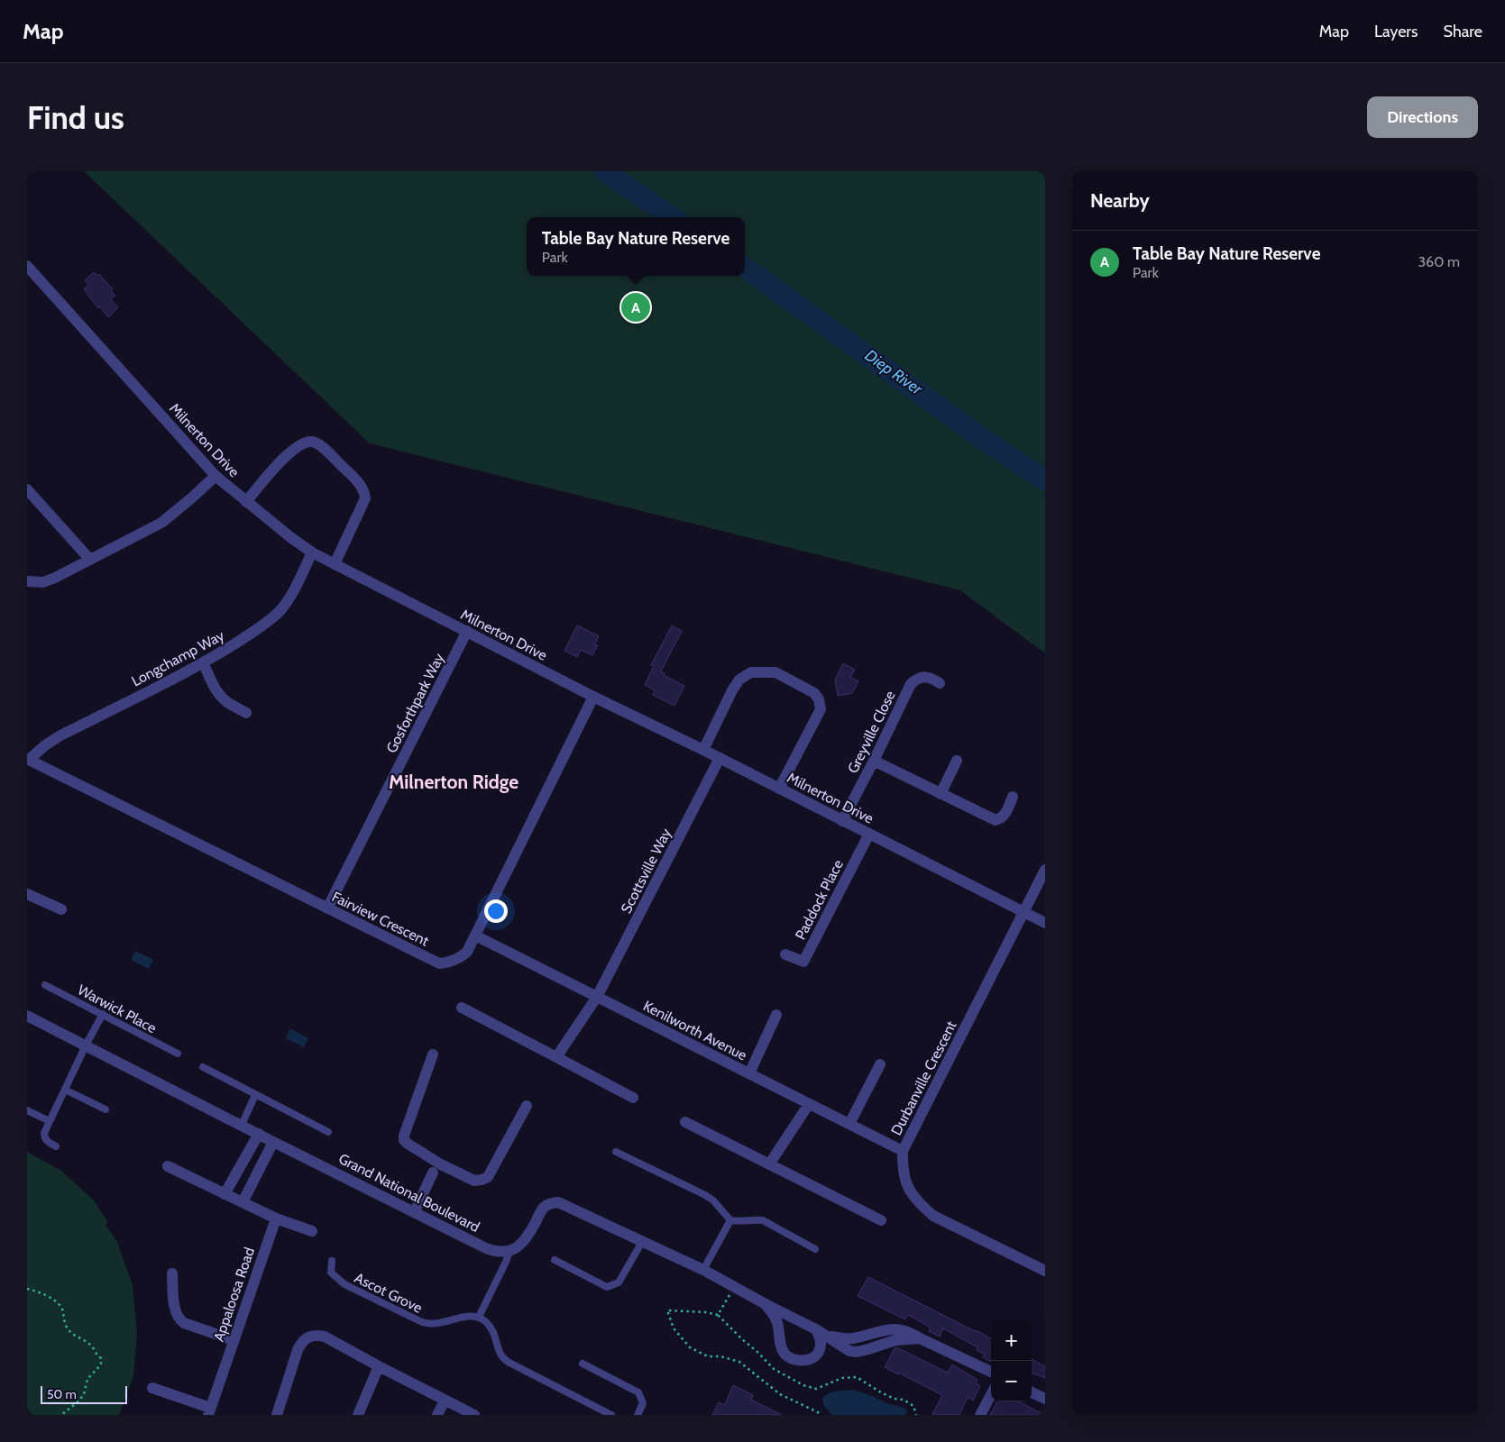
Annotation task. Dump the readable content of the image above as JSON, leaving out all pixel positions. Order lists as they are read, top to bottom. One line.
{"streets":{"street":["Milnerton Drive","Longchamp Way","Gosforthpark Way","Greyville Close","Scottsville Way","Paddock Place","Fairview Crescent","Kenilworth Avenue","Durbanville Crescent","Grand National Boulevard","Appaloosa Road"],"lane":["Warwick Place","Ascot Grove"]},"crossings":[["Milnerton Drive","Longchamp Way"],["Milnerton Drive","Gosforthpark Way"],["Milnerton Drive","Greyville Close"],["Milnerton Drive","Scottsville Way"],["Milnerton Drive","Paddock Place"],["Milnerton Drive","Fairview Crescent"],["Milnerton Drive","Durbanville Crescent"],["Longchamp Way","Fairview Crescent"],["Gosforthpark Way","Fairview Crescent"],["Scottsville Way","Kenilworth Avenue"],["Fairview Crescent","Kenilworth Avenue"],["Warwick Place","Grand National Boulevard"],["Kenilworth Avenue","Durbanville Crescent"]],"districts":["Milnerton Ridge"],"water":["Diep River"],"scale_bar":"50 m","page":{"header":"Map","nav":["Map","Layers","Share"],"buttons":"Directions","title":"Find us","heading":"Nearby","popup":["Table Bay Nature Reserve","Park"],"list":[{"mark":"A","name":"Table Bay Nature Reserve","note":"Park","value":"360 m"}],"pins":"A","map_buttons":["+","−"],"scale":"50 m"}}
